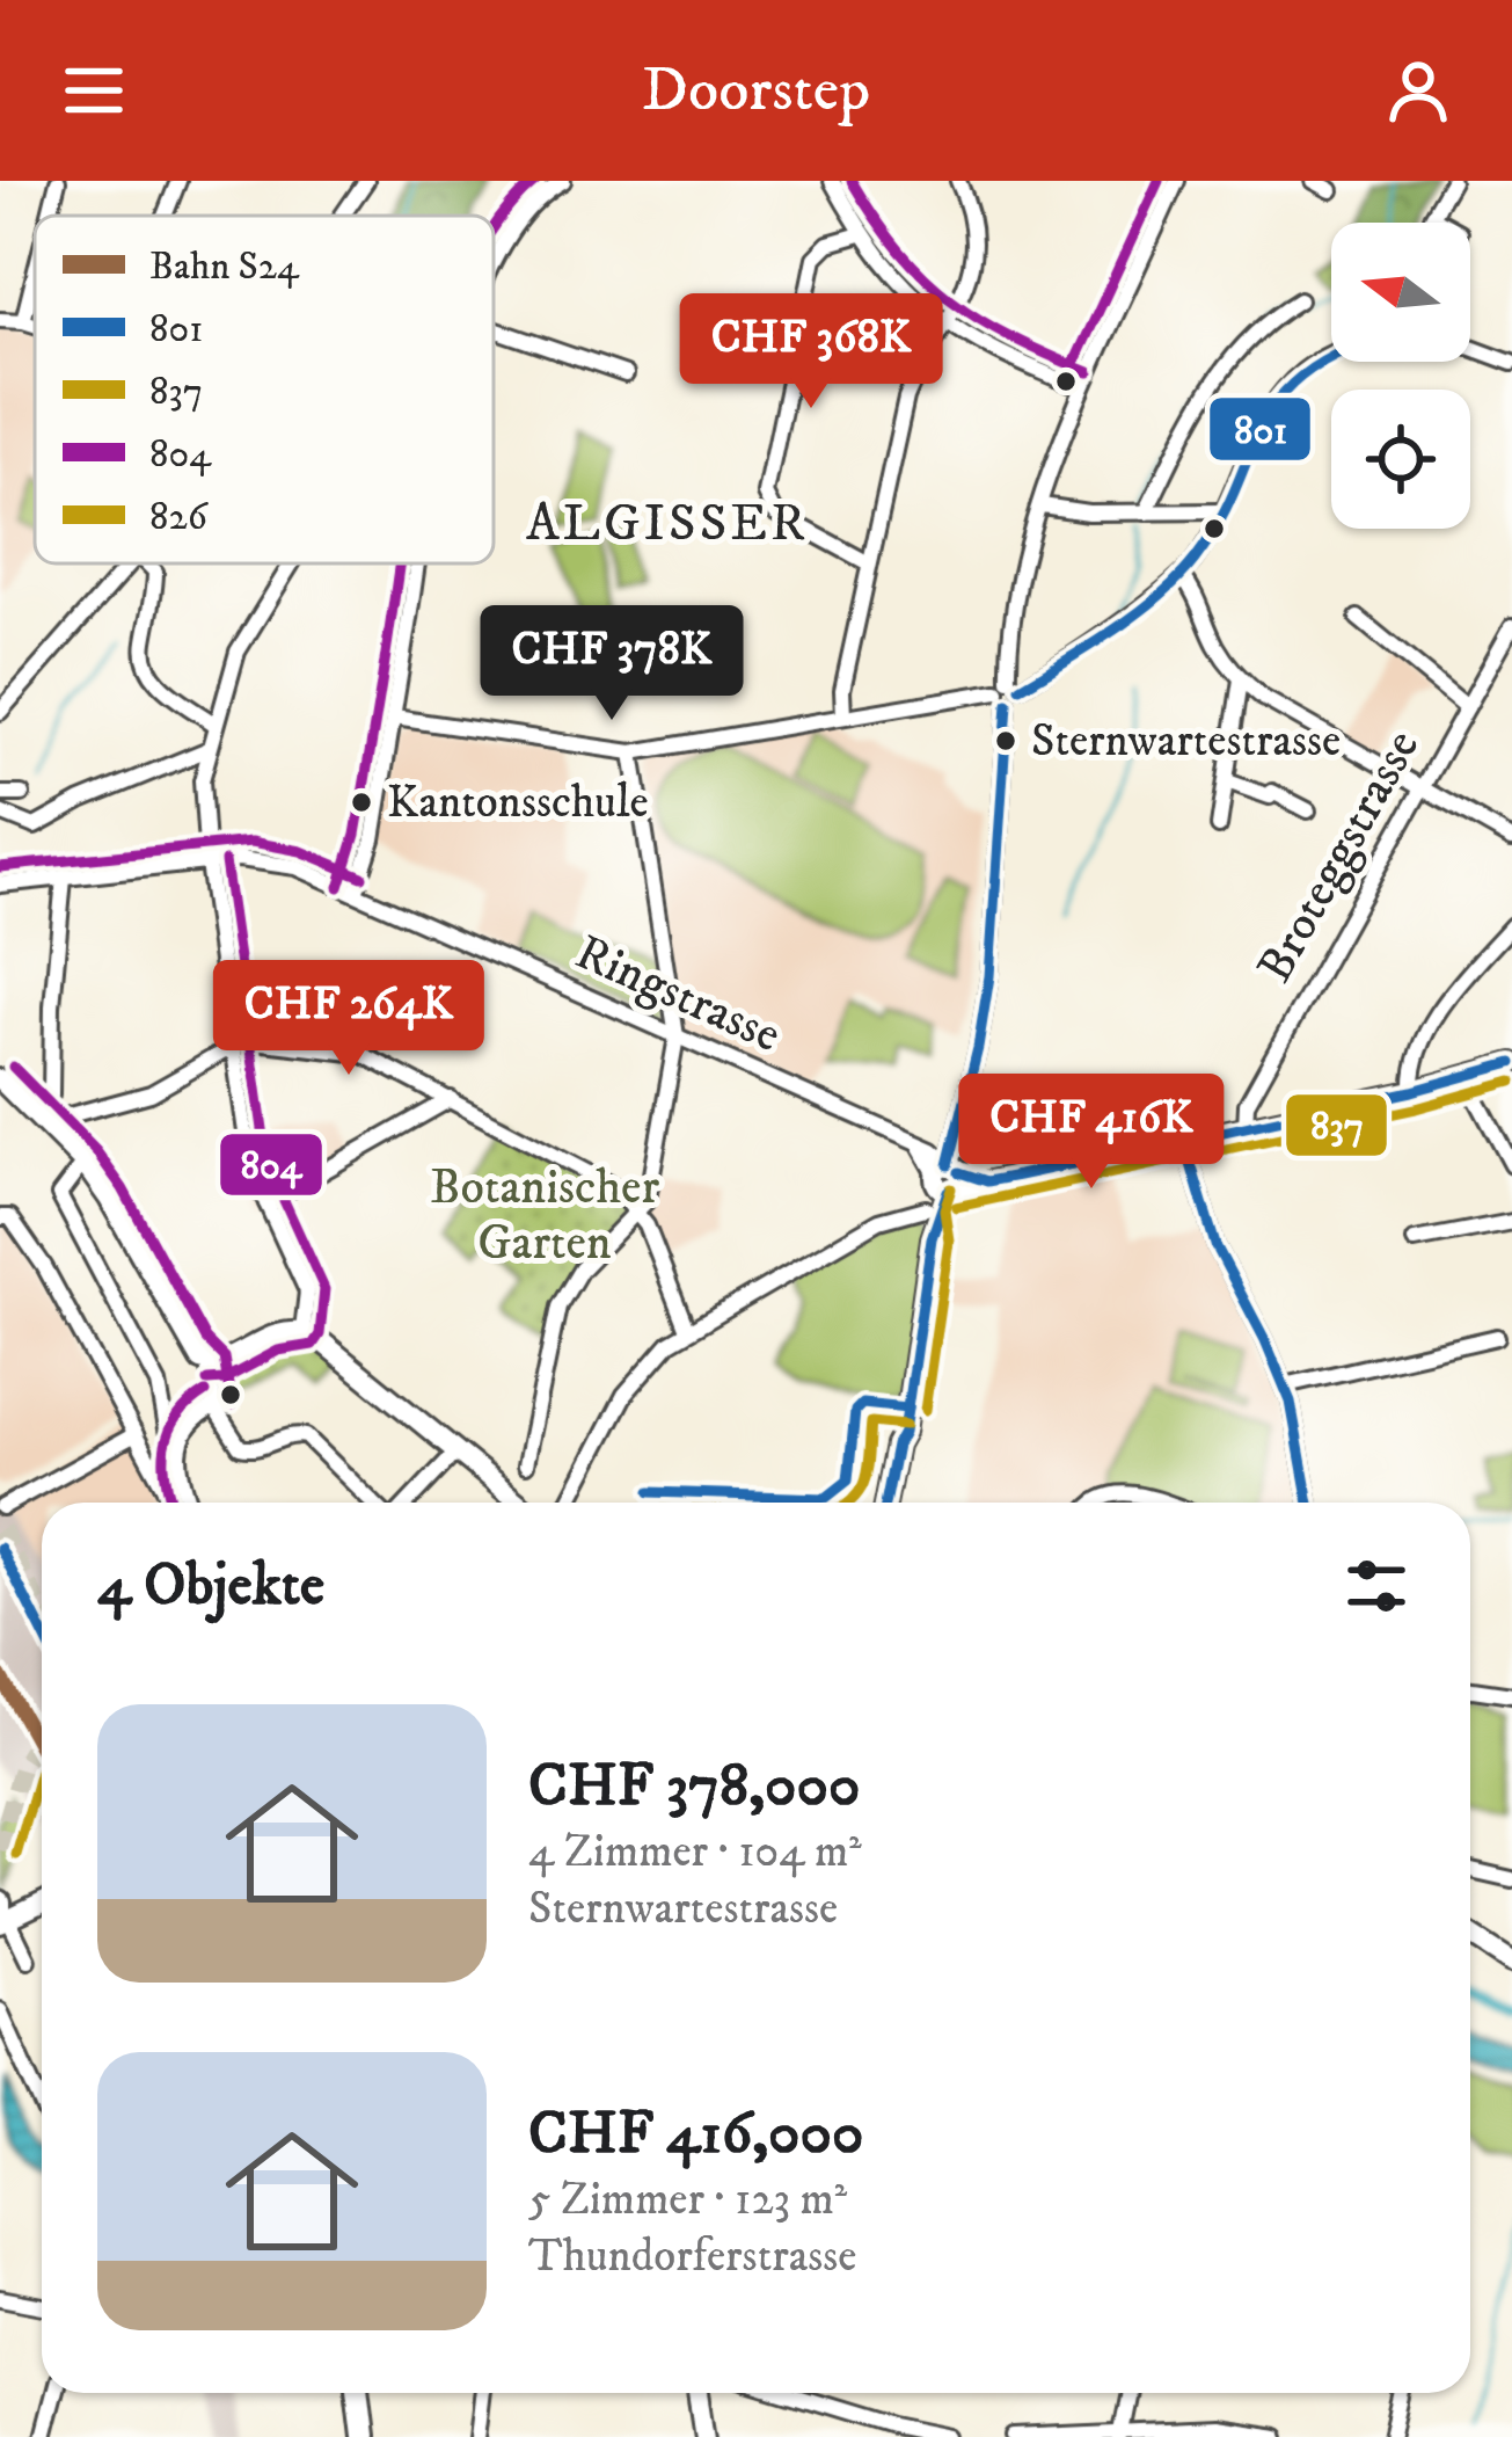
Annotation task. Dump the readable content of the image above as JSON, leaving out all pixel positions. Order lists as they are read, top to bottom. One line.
{"streets":{"street":["Broteggstrasse","Ringstrasse"]},"districts":["ALGISSER"],"parks":["Botanischer Garten"],"places":["Sternwartestrasse","Kantonsschule"],"lines":["transit line 804","transit line 801","transit line 837","rail line S24","transit line 826"],"legend":["Bahn S24","801","837","804","826"],"north":"left","page":{"header":"Doorstep","price":["CHF 368K","CHF 378K","CHF 264K","CHF 416K"],"heading":"4 Objekte","list":[{"name":"CHF 378,000","note":"4 Zimmer · 104 m² · Sternwartestrasse"},{"name":"CHF 416,000","note":"5 Zimmer · 123 m² · Thundorferstrasse"}]}}
